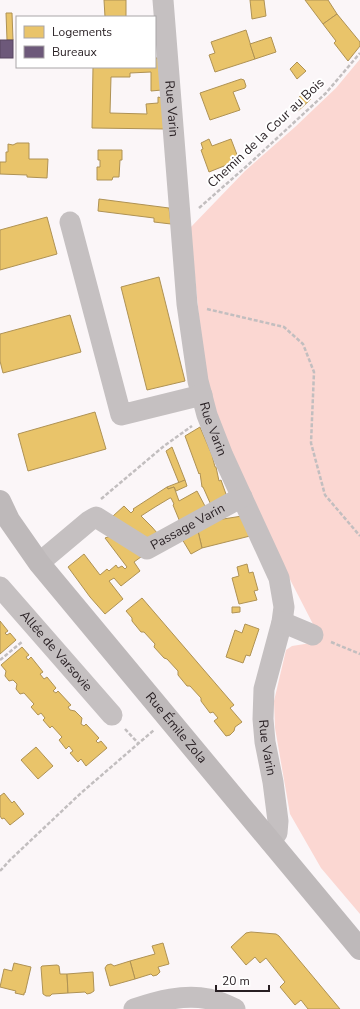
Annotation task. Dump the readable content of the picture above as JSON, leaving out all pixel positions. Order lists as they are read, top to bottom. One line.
{"streets":{"main road":["Rue Émile Zola"],"street":["Rue Varin","Passage Varin","Allée de Varsovie"],"path":["Chemin de la Cour au Bois"]},"crossings":[["Rue Varin","Chemin de la Cour au Bois"],["Rue Varin","Passage Varin"],["Rue Varin","Rue Émile Zola"]],"legend":["Logements","Bureaux"],"scale_bar":"20 m"}
